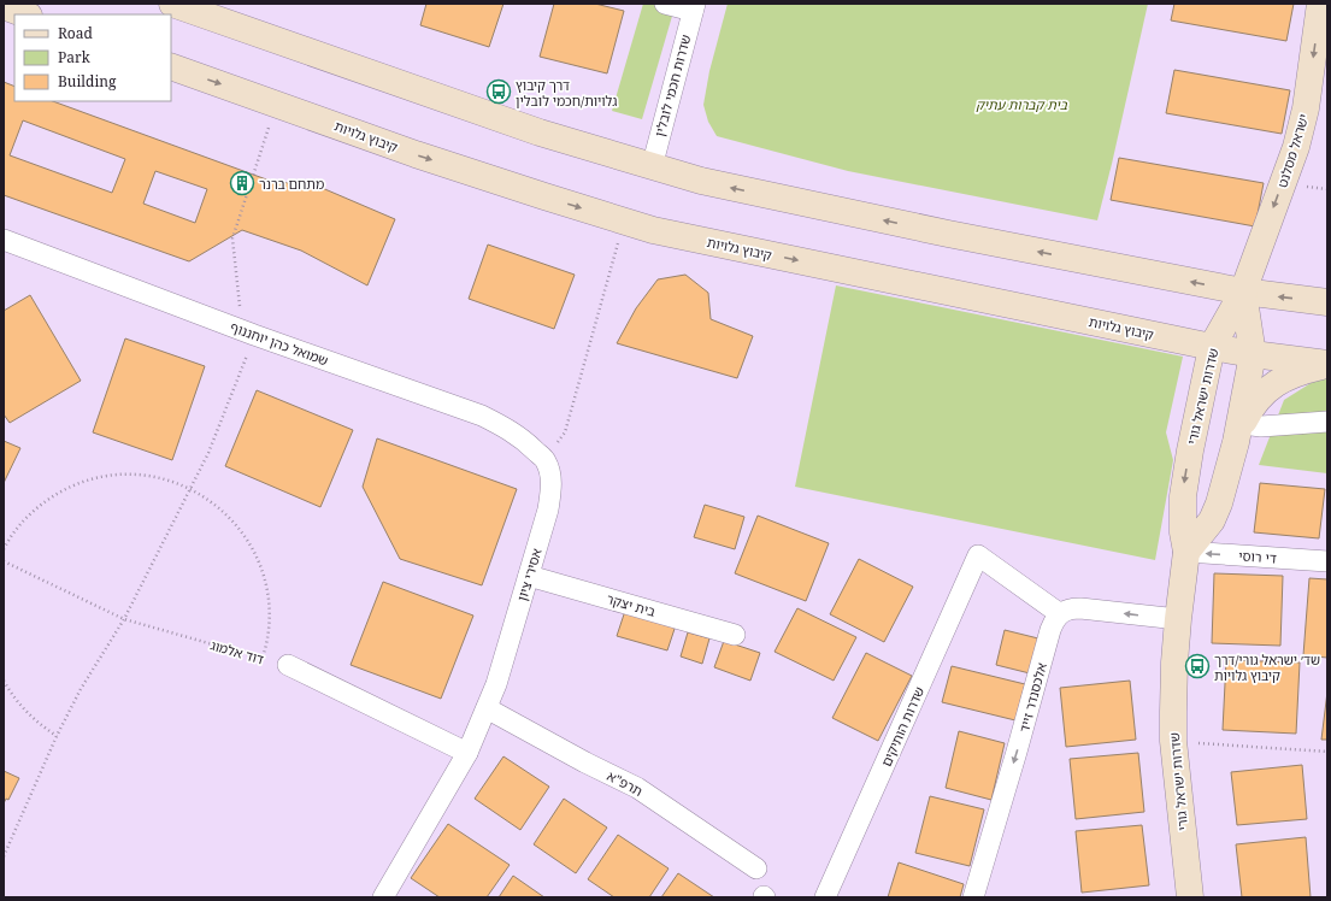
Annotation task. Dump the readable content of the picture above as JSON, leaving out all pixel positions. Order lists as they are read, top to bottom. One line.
{"streets":{"main road":["קיבוץ גלויות","ישראל מסלנט","שדרות ישראל גורי"],"street":["שדרות חכמי לובלין","שמואל כהן יוחננוף","די רוסי","אסירי ציון","בית יצקר","אלכסנדר זייד","שדרות הותיקים","תרפ\"א"],"path":["דוד אלמוג"]},"crossings":[["קיבוץ גלויות","שדרות ישראל גורי"],["ישראל מסלנט","שדרות ישראל גורי"],["שמואל כהן יוחננוף","אסירי ציון"],["שדרות ישראל גורי","די רוסי"],["אסירי ציון","בית יצקר"],["אסירי ציון","תרפ\"א"],["אלכסנדר זייד","שדרות הותיקים"]],"one_way":["ישראל מסלנט","אלכסנדר זייד"],"parks":["בית קברות עתיק"],"places":{"bus stop":["דרך קיבוץ גלויות/חכמי לובלין","שד׳ ישראל גורי/דרך קיבוץ גלויות"],"building":["מתחם ברנר"]},"legend":["Road","Park","Building"]}
